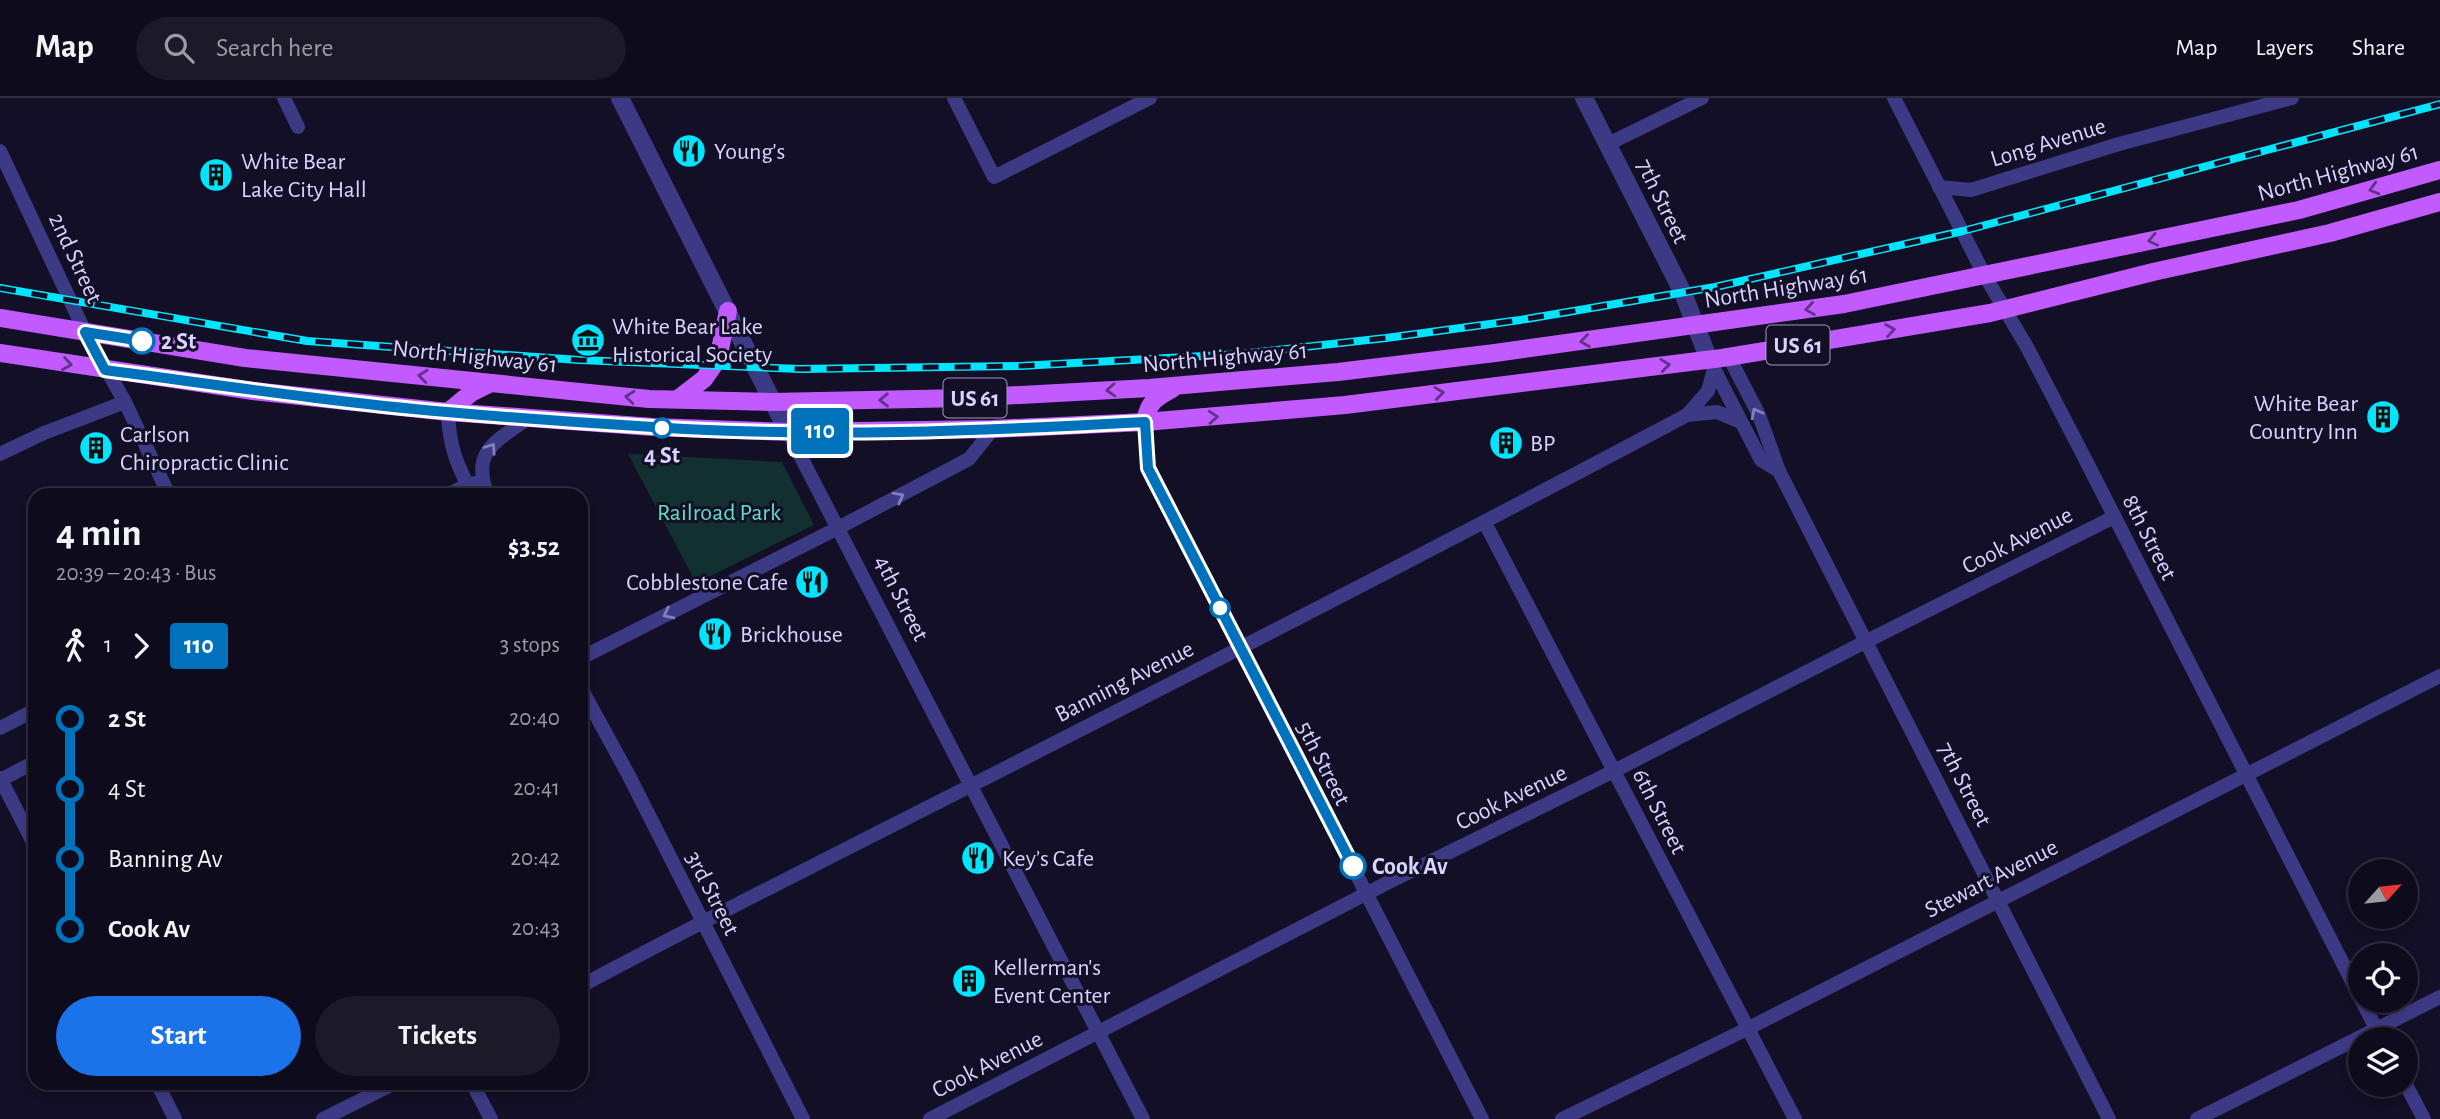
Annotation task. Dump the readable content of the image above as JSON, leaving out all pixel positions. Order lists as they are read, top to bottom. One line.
{"streets":{"main road":["North Highway 61","US 61"],"street":["Long Avenue","7th Street","2nd Street","8th Street","Cook Avenue","4th Street","Banning Avenue","5th Street","6th Street","Stewart Avenue","3rd Street"]},"crossings":[["Long Avenue","8th Street"],["North Highway 61","7th Street"],["North Highway 61","2nd Street"],["North Highway 61","8th Street"],["North Highway 61","4th Street"],["7th Street","US 61"],["7th Street","Cook Avenue"],["7th Street","Banning Avenue"],["7th Street","Stewart Avenue"],["2nd Street","US 61"],["US 61","8th Street"],["US 61","4th Street"],["US 61","Banning Avenue"],["US 61","5th Street"],["8th Street","Cook Avenue"],["8th Street","Stewart Avenue"],["Cook Avenue","4th Street"],["Cook Avenue","5th Street"],["Cook Avenue","6th Street"],["4th Street","Banning Avenue"],["Banning Avenue","5th Street"],["Banning Avenue","6th Street"],["Banning Avenue","3rd Street"],["6th Street","Stewart Avenue"]],"parks":["Railroad Park"],"places":{"restaurant":["Young's","Cobblestone Cafe","Brickhouse","Key’s Cafe"],"building":["White Bear Lake City Hall","White Bear Country Inn","BP","Carlson Chiropractic Clinic","Kellerman's Event Center"],"museum":["White Bear Lake Historical Society"],"other":["2 St","4 St","Cook Av"]},"lines":["bus line 110"],"north":"top right","page":{"header":"Map","search":"Search here","nav":["Map","Layers","Share"],"on_map":"110","heading":["4 min","20:39 – 20:43 · Bus","$3.52"],"legs":["1","110","3 stops"],"list":[{"name":"2 St","value":"20:40"},{"name":"4 St","value":"20:41"},{"name":"Banning Av","value":"20:42"},{"name":"Cook Av","value":"20:43"}],"buttons":["Start","Tickets"]}}
